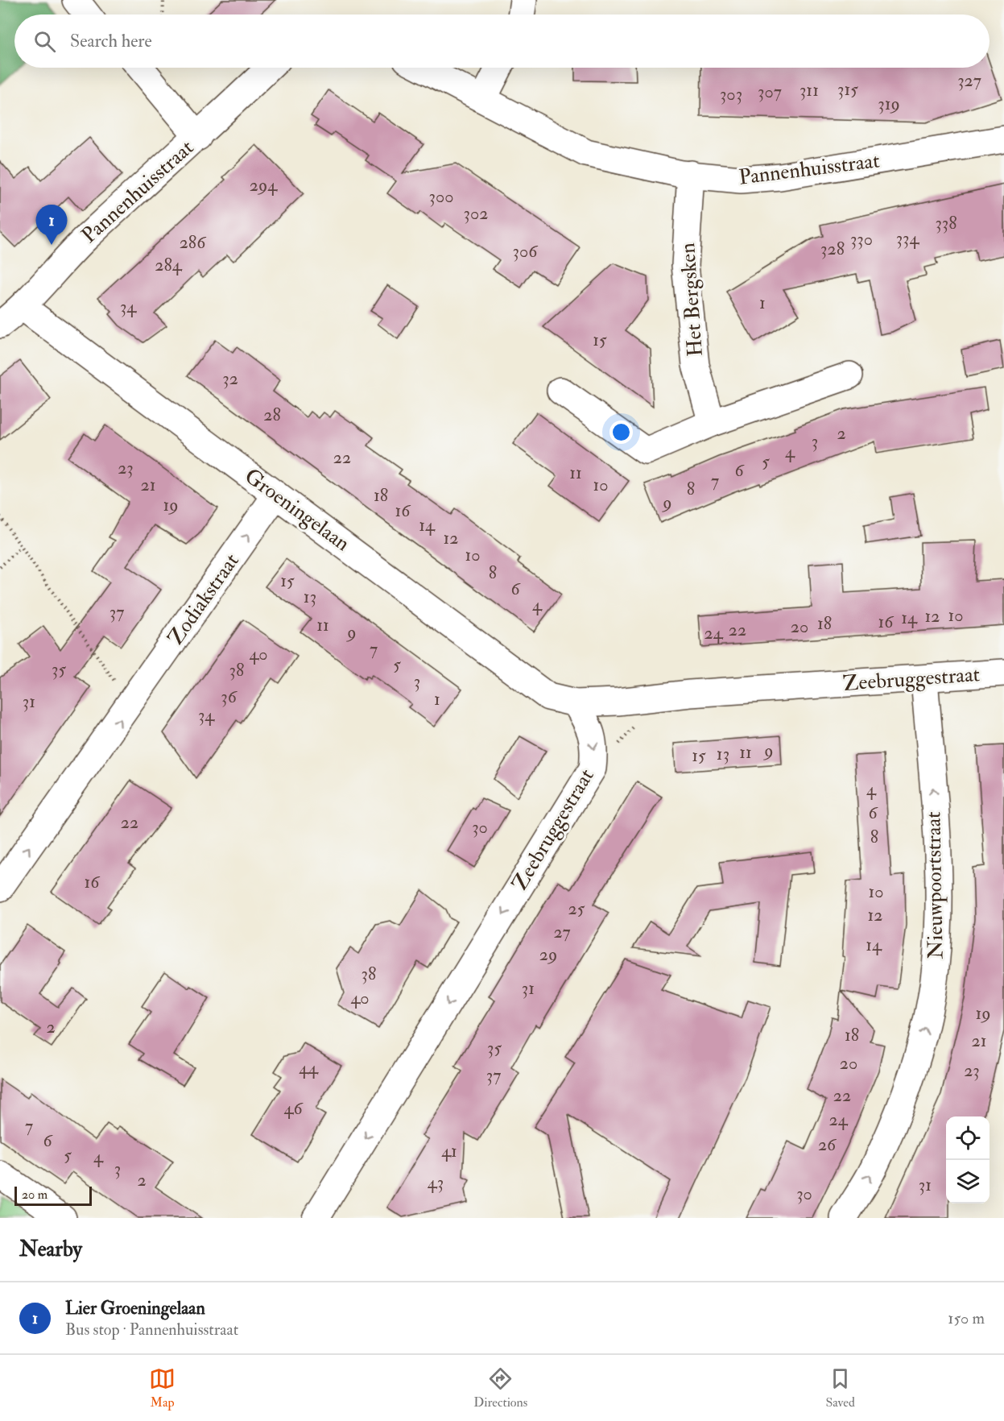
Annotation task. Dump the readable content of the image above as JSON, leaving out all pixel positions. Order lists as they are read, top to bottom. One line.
{"streets":{"street":["Pannenhuisstraat","Het Bergsken","Groeningelaan","Zodiakstraat","Zeebruggestraat","Nieuwpoortstraat"]},"crossings":[["Pannenhuisstraat","Het Bergsken"],["Pannenhuisstraat","Groeningelaan"],["Groeningelaan","Zodiakstraat"],["Groeningelaan","Zeebruggestraat"],["Zeebruggestraat","Nieuwpoortstraat"]],"one_way":["Zodiakstraat","Zeebruggestraat","Nieuwpoortstraat"],"house_numbers":["327","315","311","307","303","319","294","300","302","338","334","330","286","328","306","284","1","34","15","32","28","2","3","4","22","5","23","6","11","7","21","10","8","18","9","19","16","14","12","10","8","15","6","13","4","37","10","12","14","16","18","11","20","22","9","24","7","40","5","35","38","3","36","1","31","34","9","11","13","15","4","6","22","30","8","16","10","25","12","27","14","29","38","31","40","19","2","18","21","35","20","44","23","37","22","46","24","7","6","26","41","5","4","3","2","43","31","30"],"scale_bar":"20 m","page":{"search":"Search here","pins":"1","scale":"20 m","heading":"Nearby","list":[{"mark":"1","name":"Lier Groeningelaan","note":"Bus stop · Pannenhuisstraat","value":"150 m"}],"nav":["Map","Directions","Saved"]}}
